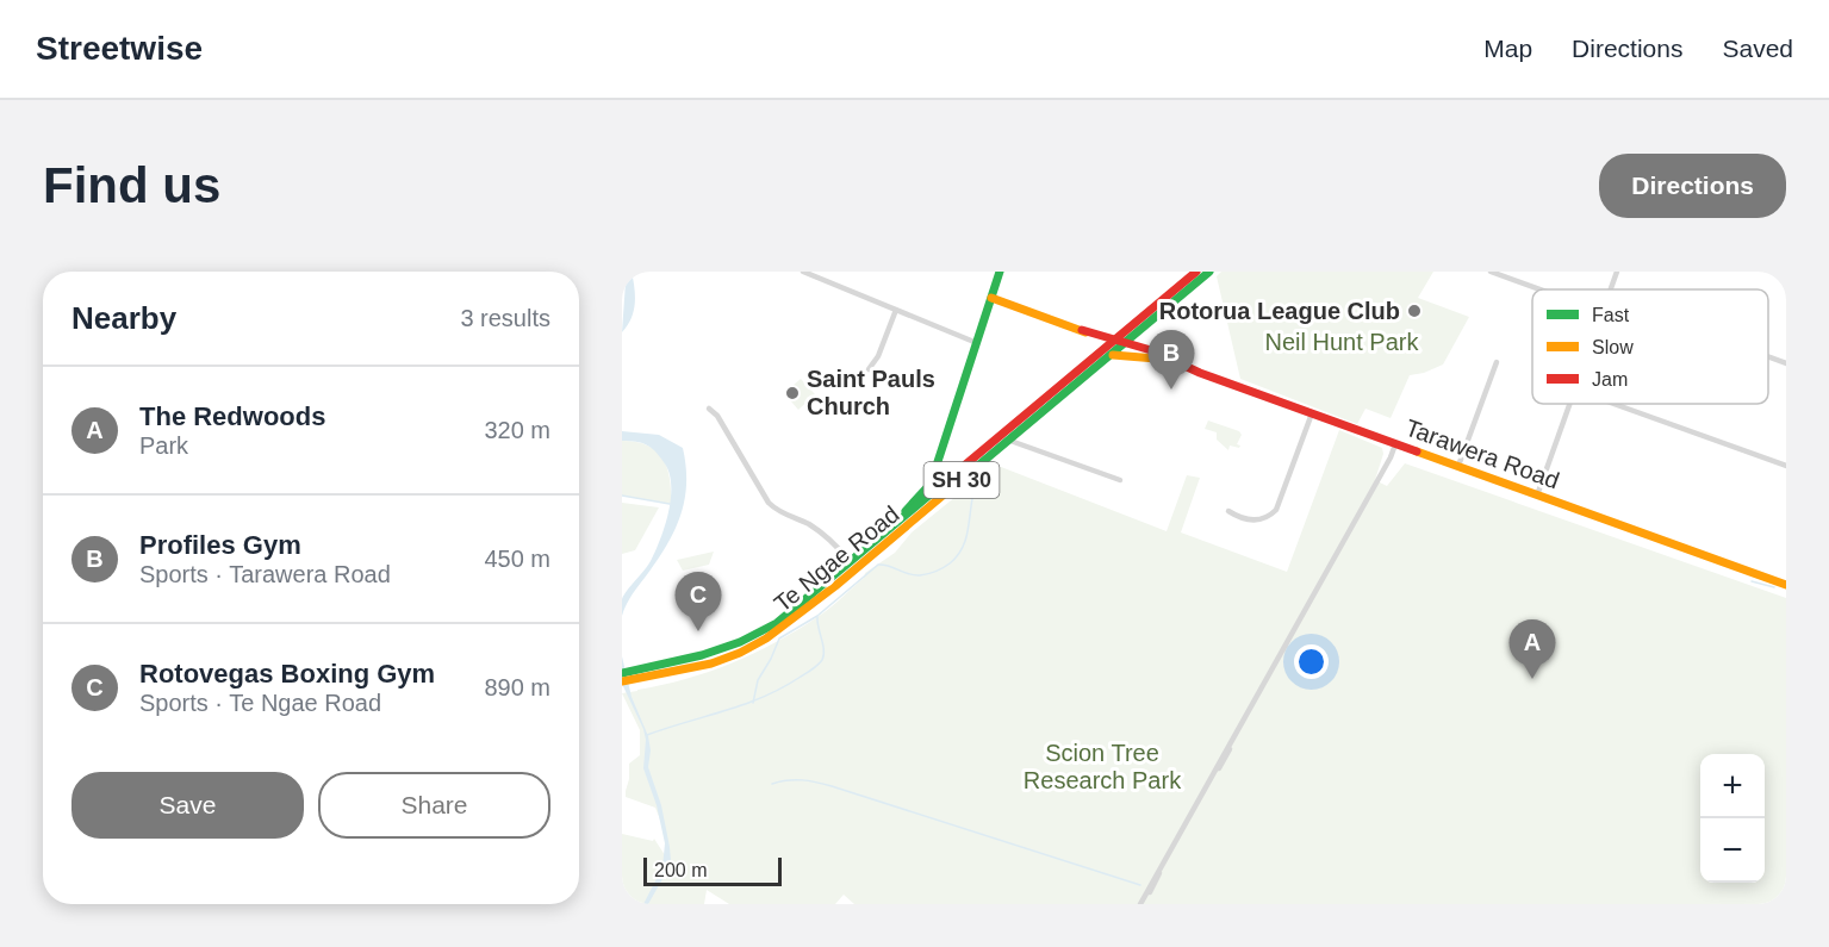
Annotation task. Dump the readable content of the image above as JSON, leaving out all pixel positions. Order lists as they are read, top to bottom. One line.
{"streets":{"main road":["Tarawera Road","SH 30","Te Ngae Road"]},"crossings":[["Tarawera Road","Te Ngae Road"]],"parks":["Neil Hunt Park","Scion Tree Research Park"],"places":["Rotorua League Club","Saint Pauls Church"],"legend":["Fast","Slow","Jam"],"scale_bar":"200 m","page":{"header":"Streetwise","nav":["Map","Directions","Saved"],"buttons":["Directions",["Save","Share"]],"title":"Find us","heading":["Nearby","3 results"],"pins":["B","C","A"],"list":[{"mark":"A","name":"The Redwoods","note":"Park","value":"320 m"},{"mark":"B","name":"Profiles Gym","note":"Sports · Tarawera Road","value":"450 m"},{"mark":"C","name":"Rotovegas Boxing Gym","note":"Sports · Te Ngae Road","value":"890 m"}],"map_buttons":["+","−"],"scale":"200 m"}}
